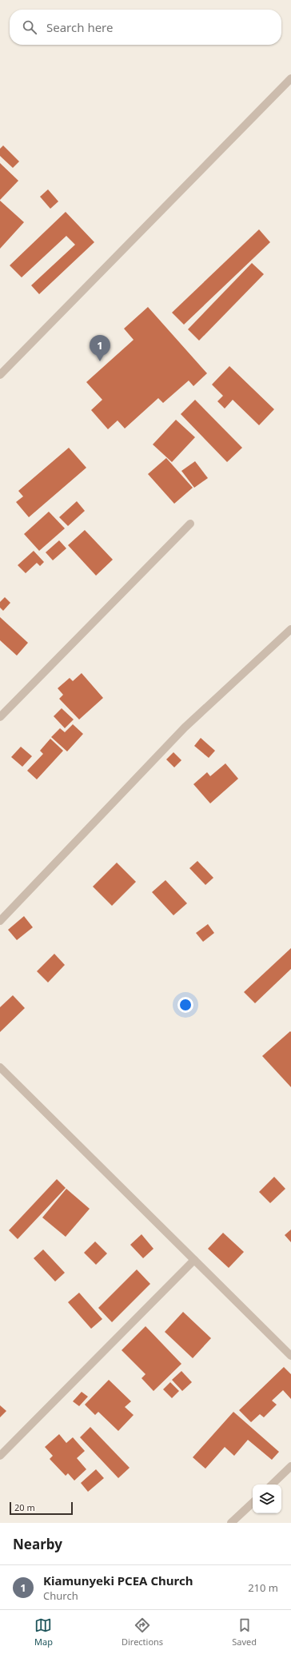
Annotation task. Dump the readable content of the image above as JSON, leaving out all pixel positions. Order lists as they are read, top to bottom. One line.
{"scale_bar":"20 m","page":{"search":"Search here","pins":"1","scale":"20 m","heading":"Nearby","list":[{"mark":"1","name":"Kiamunyeki PCEA Church","note":"Church","value":"210 m"}],"nav":["Map","Directions","Saved"]}}
